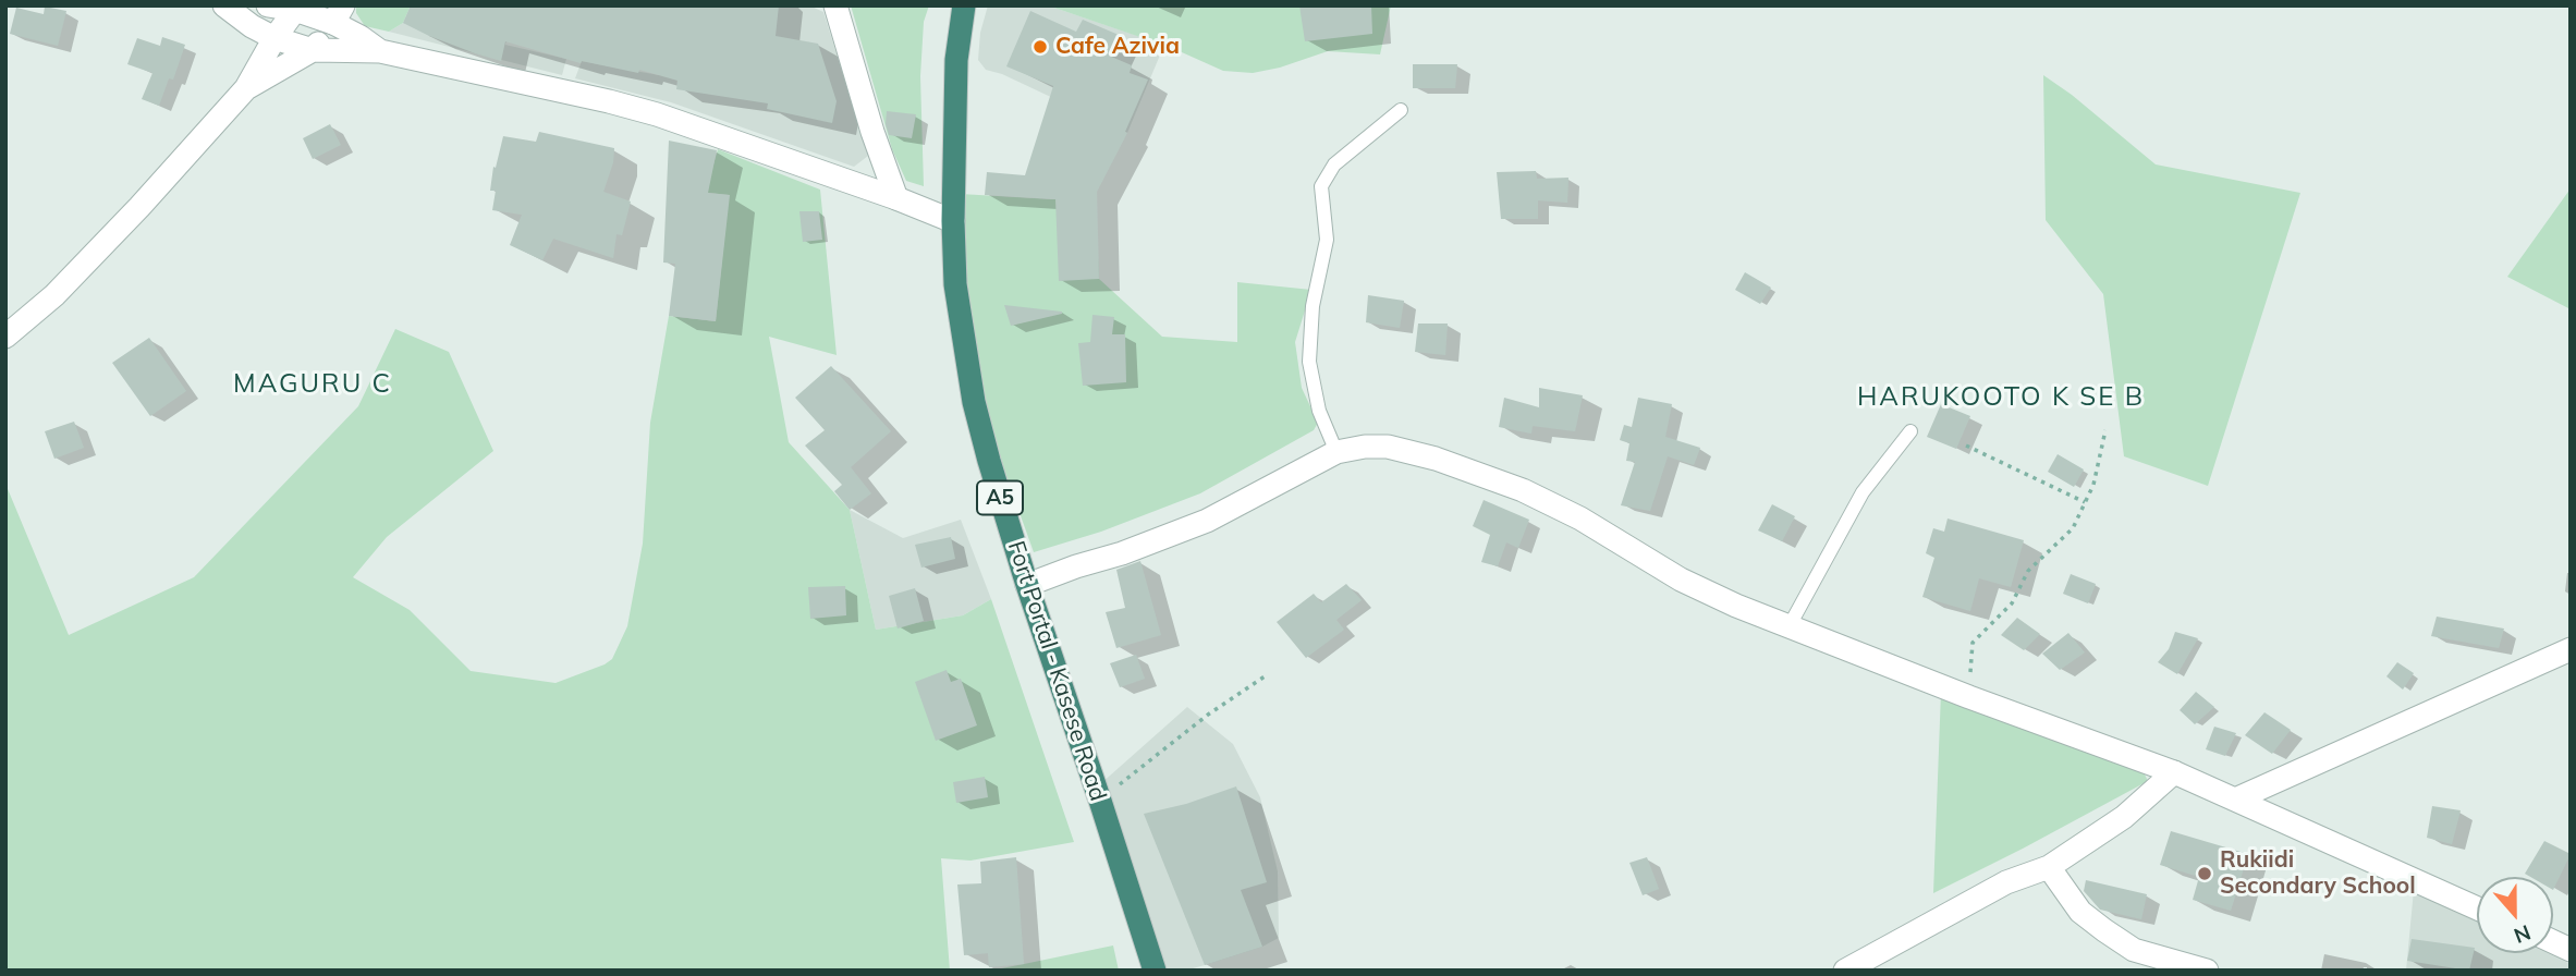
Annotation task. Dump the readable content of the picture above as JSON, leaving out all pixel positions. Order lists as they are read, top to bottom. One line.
{"streets":{"highway":["A5","Fort Portal - Kasese Road"]},"districts":["MAGURU C","HARUKOOTO K SE B"],"places":["Cafe Azivia","Rukiidi Secondary School"],"north":"bottom"}
